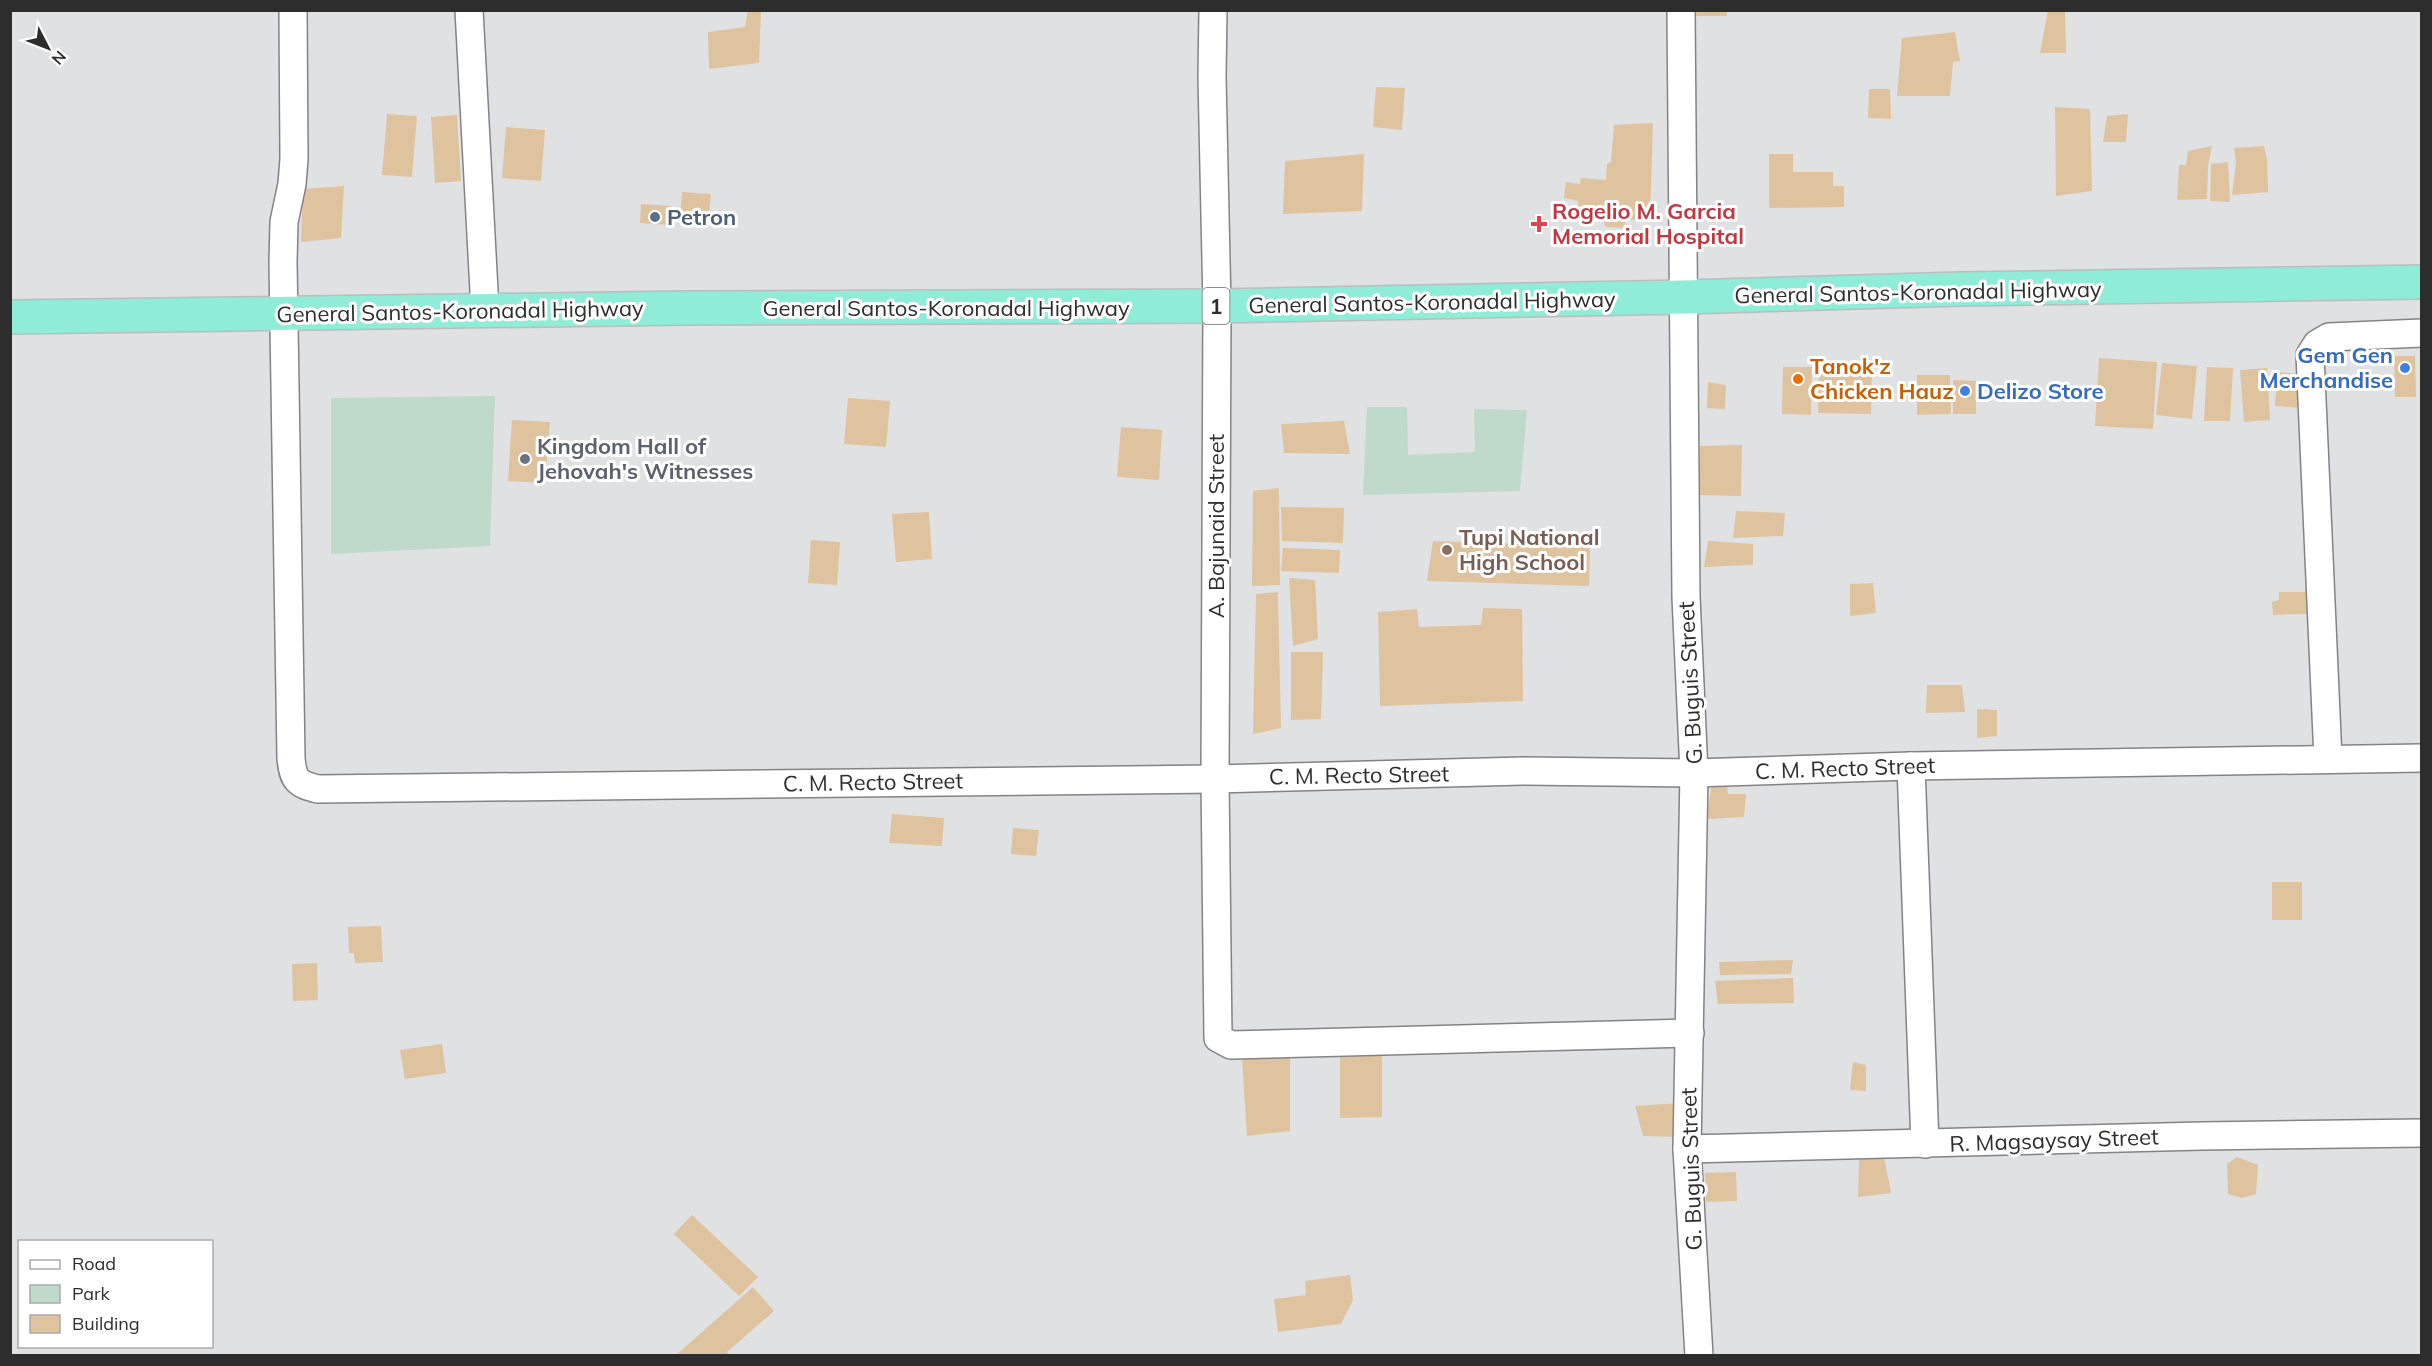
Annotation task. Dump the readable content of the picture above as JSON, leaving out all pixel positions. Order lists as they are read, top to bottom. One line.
{"streets":{"highway":["General Santos-Koronadal Highway","1"],"street":["A. Bajunaid Street","G. Buguis Street","C. M. Recto Street","R. Magsaysay Street"]},"crossings":[["General Santos-Koronadal Highway","A. Bajunaid Street"],["General Santos-Koronadal Highway","G. Buguis Street"],["General Santos-Koronadal Highway","C. M. Recto Street"],["A. Bajunaid Street","G. Buguis Street"],["A. Bajunaid Street","C. M. Recto Street"],["G. Buguis Street","C. M. Recto Street"],["G. Buguis Street","R. Magsaysay Street"]],"places":{"other":["Petron","Gem Gen Merchandise","Tanok'z Chicken Hauz","Delizo Store","Kingdom Hall of Jehovah's Witnesses","Tupi National High School"],"health":["Rogelio M. Garcia Memorial Hospital"]},"legend":["Road","Park","Building"],"north":"bottom right"}
